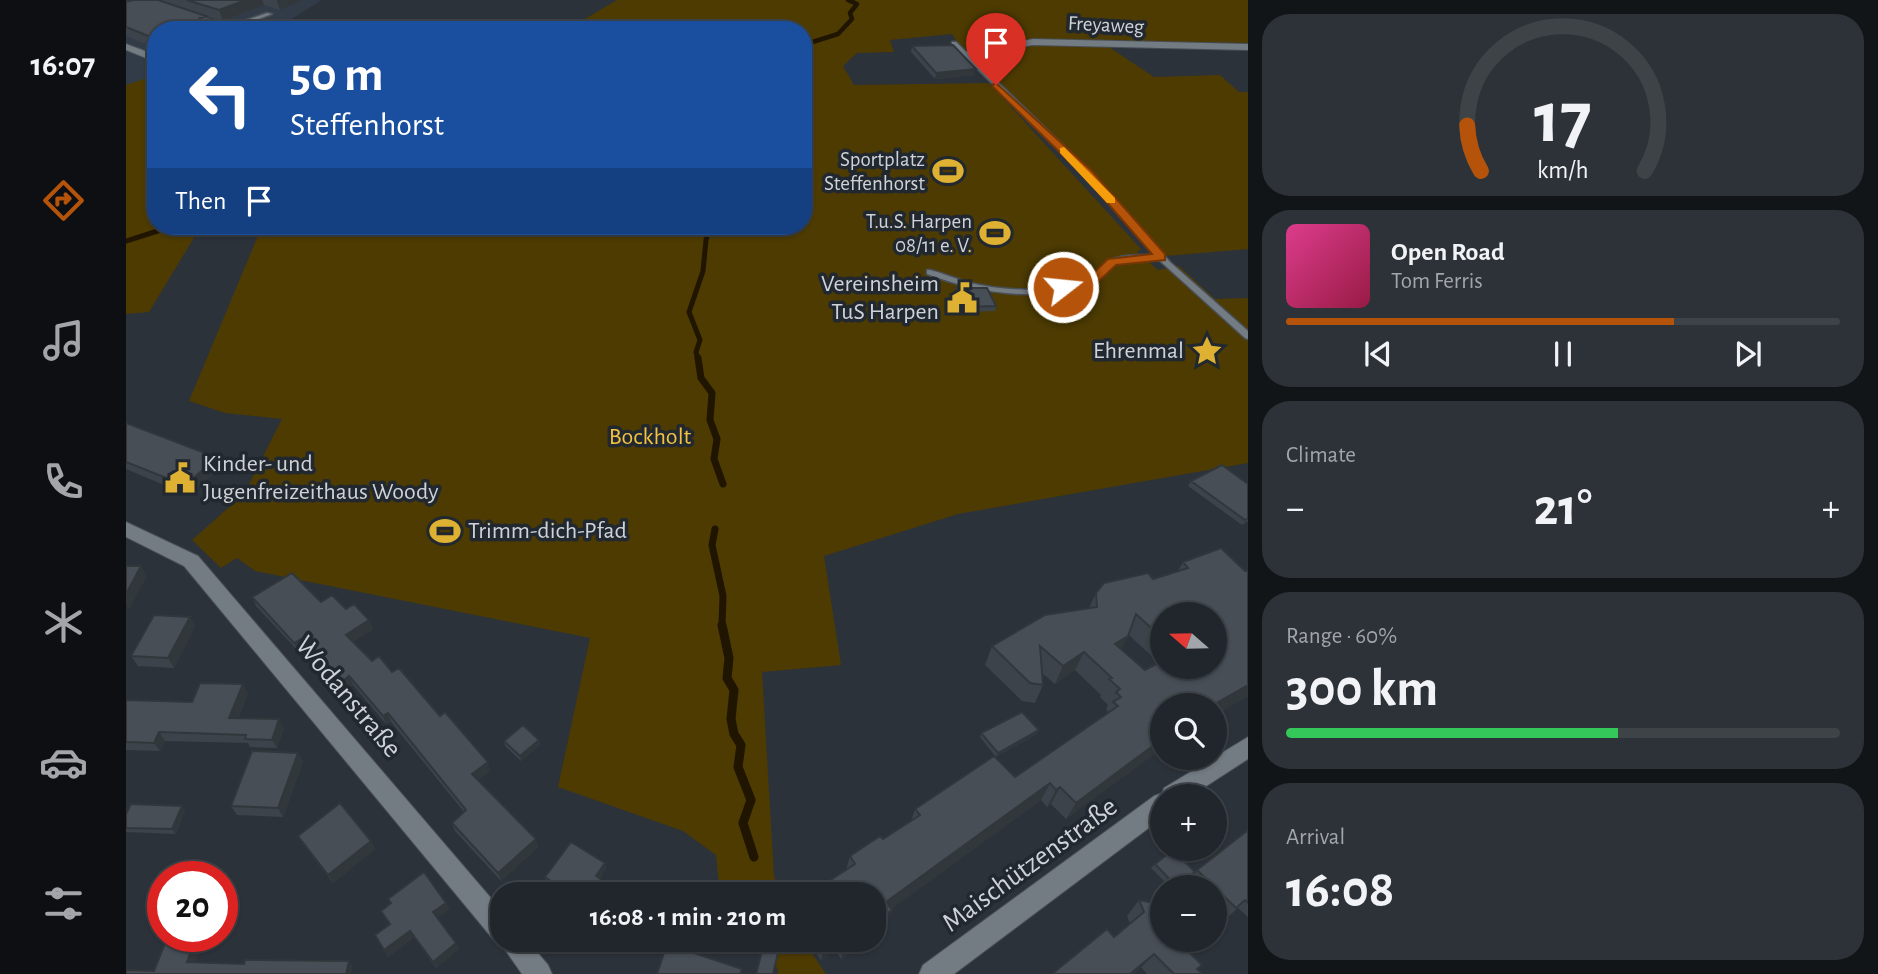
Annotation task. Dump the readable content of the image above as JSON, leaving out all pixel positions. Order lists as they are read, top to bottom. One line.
{"streets":{"street":["Freyaweg","Wodanstraße","Maischützenstraße"]},"parks":["Bockholt"],"places":{"sports":["Sportplatz Steffenhorst","T.u.S. Harpen 08/11 e. V.","Trimm-dich-Pfad"],"public building":["Vereinsheim TuS Harpen","Kinder- und Jugenfreizeithaus Woody"],"place":["Ehrenmal"]},"north":"left","page":{"tabs":"16:07","turn":["50 m","Steffenhorst"],"then":"Then","song":["Open Road","Tom Ferris"],"tile":["Climate",["Range · 60%","300 km"],["Arrival","16:08"]],"heat":["−","21°","+"],"map_buttons":["+","−"],"limit":"20","trip":"16:08 · 1 min · 210 m","gauge":["17","km/h"]}}
